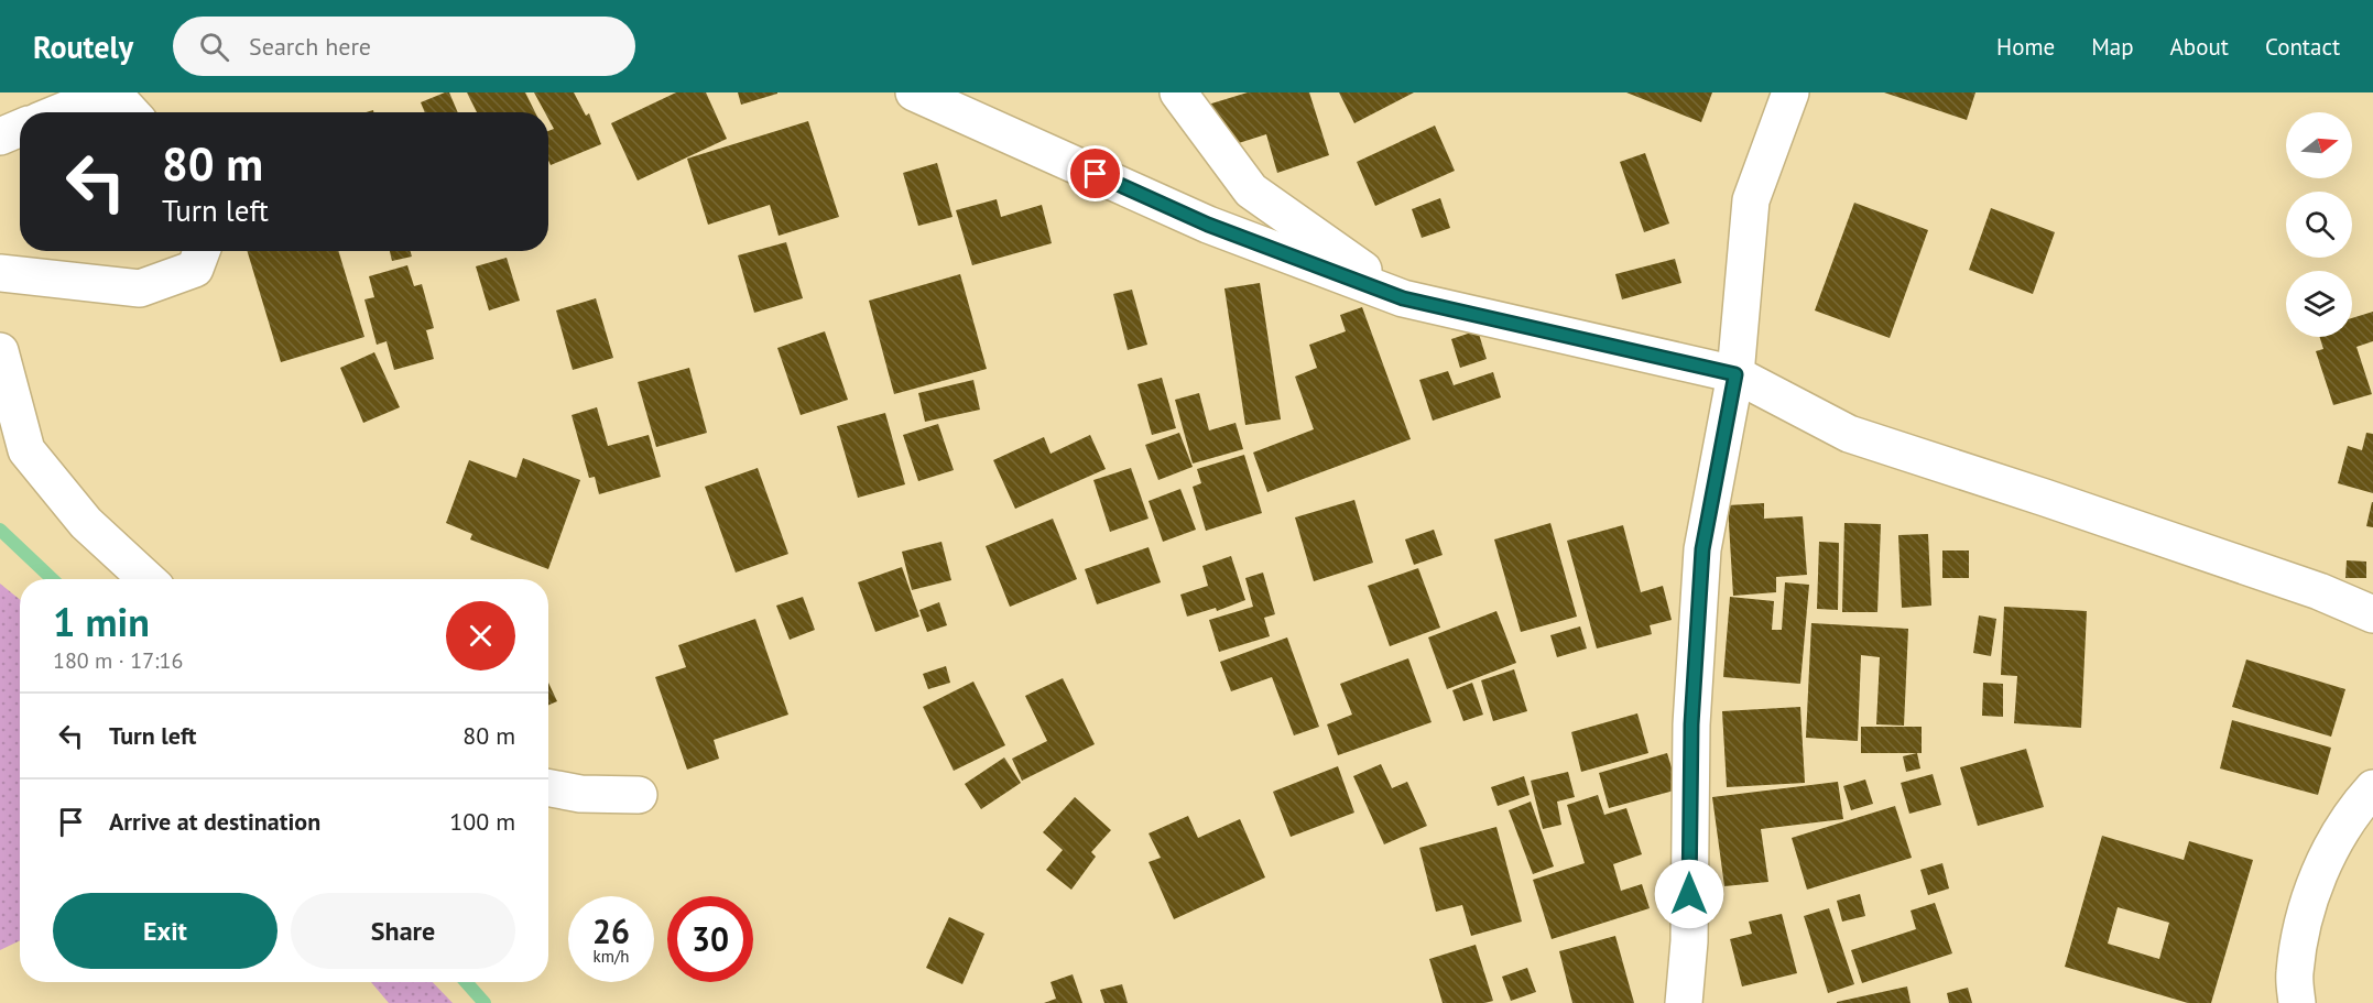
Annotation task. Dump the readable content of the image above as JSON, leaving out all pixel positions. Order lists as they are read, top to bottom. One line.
{"north":"right","page":{"header":"Routely","search":"Search here","nav":["Home","Map","About","Contact"],"turn":["80 m","Turn left"],"heading":["1 min","180 m · 17:16"],"list":[{"name":"Turn left","value":"80 m"},{"name":"Arrive at destination","value":"100 m"}],"buttons":["Exit","Share"],"speed":"26 km/h","limit":"30"}}
